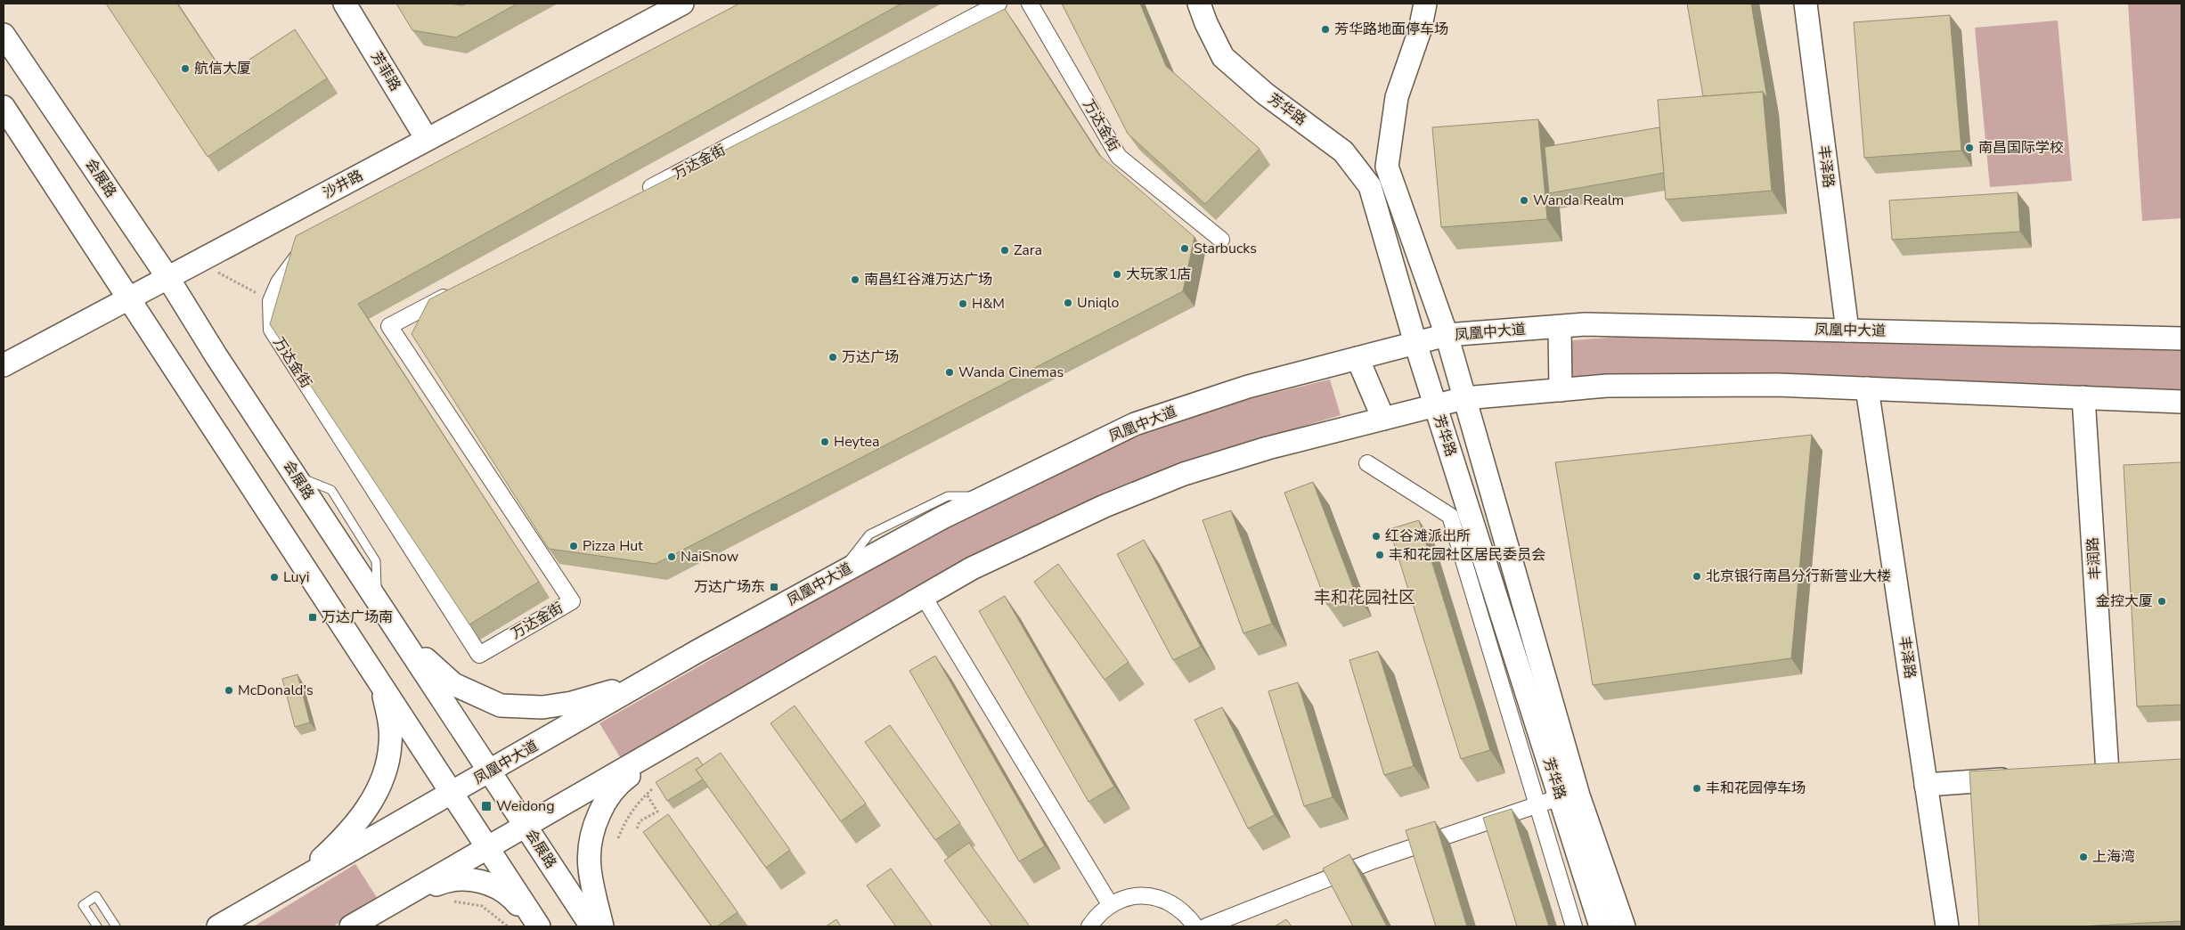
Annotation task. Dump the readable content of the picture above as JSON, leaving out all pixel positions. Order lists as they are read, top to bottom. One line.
{"streets":{"main road":["芳菲路","芳华路","丰泽路","会展路","沙井路","凤凰中大道","丰润路"],"street":["万达金街"]},"crossings":[["芳菲路","沙井路"],["芳华路","凤凰中大道"],["丰泽路","凤凰中大道"],["会展路","沙井路"],["会展路","凤凰中大道"]],"districts":["丰和花园社区"],"places":{"other":["芳华路地面停车场","航信大厦","南昌国际学校","Wanda Realm","Starbucks","Zara","大玩家1店","南昌红谷滩万达广场","Uniqlo","H&M","万达广场","Wanda Cinemas","Heytea","红谷滩派出所","Pizza Hut","丰和花园社区居民委员会","NaiSnow","北京银行南昌分行新营业大楼","Luyi","金控大厦","McDonald's","丰和花园停车场","上海湾"],"transit":["万达广场东","万达广场南","Weidong"]}}
